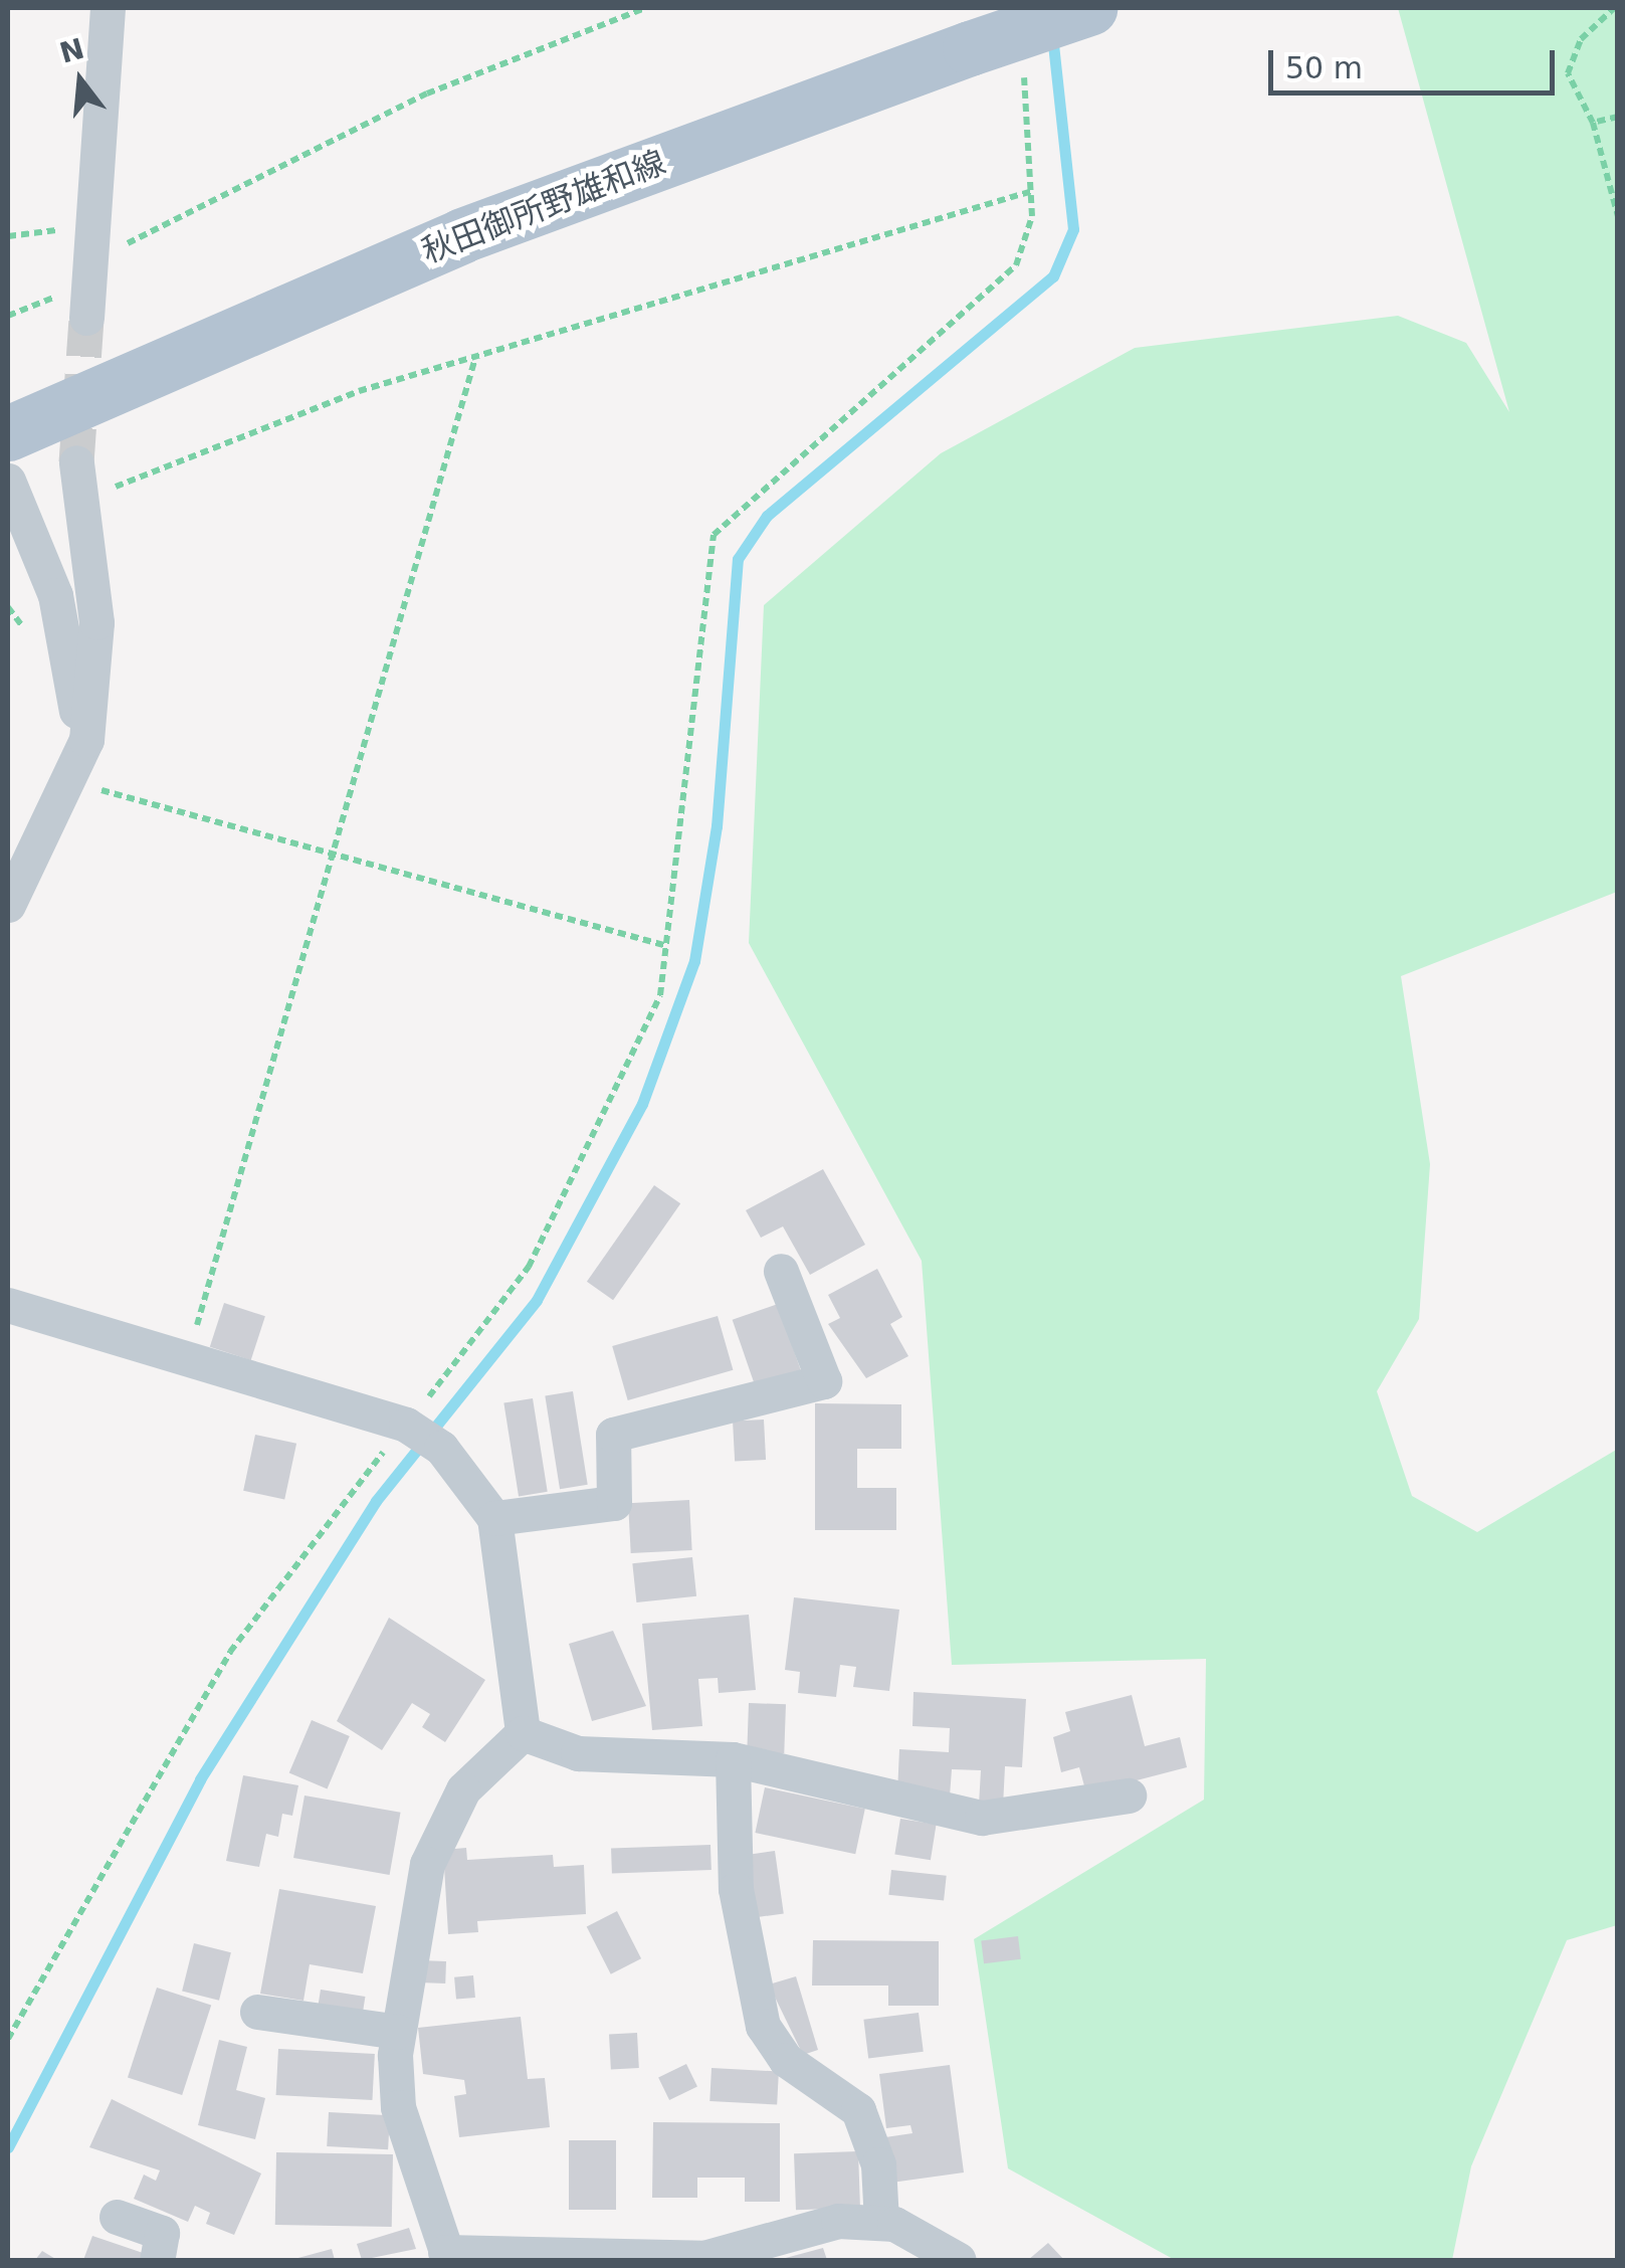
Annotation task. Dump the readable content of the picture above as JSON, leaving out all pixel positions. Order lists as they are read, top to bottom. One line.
{"streets":{"main road":["秋田御所野雄和線"]},"scale_bar":"50 m","north":"top"}
